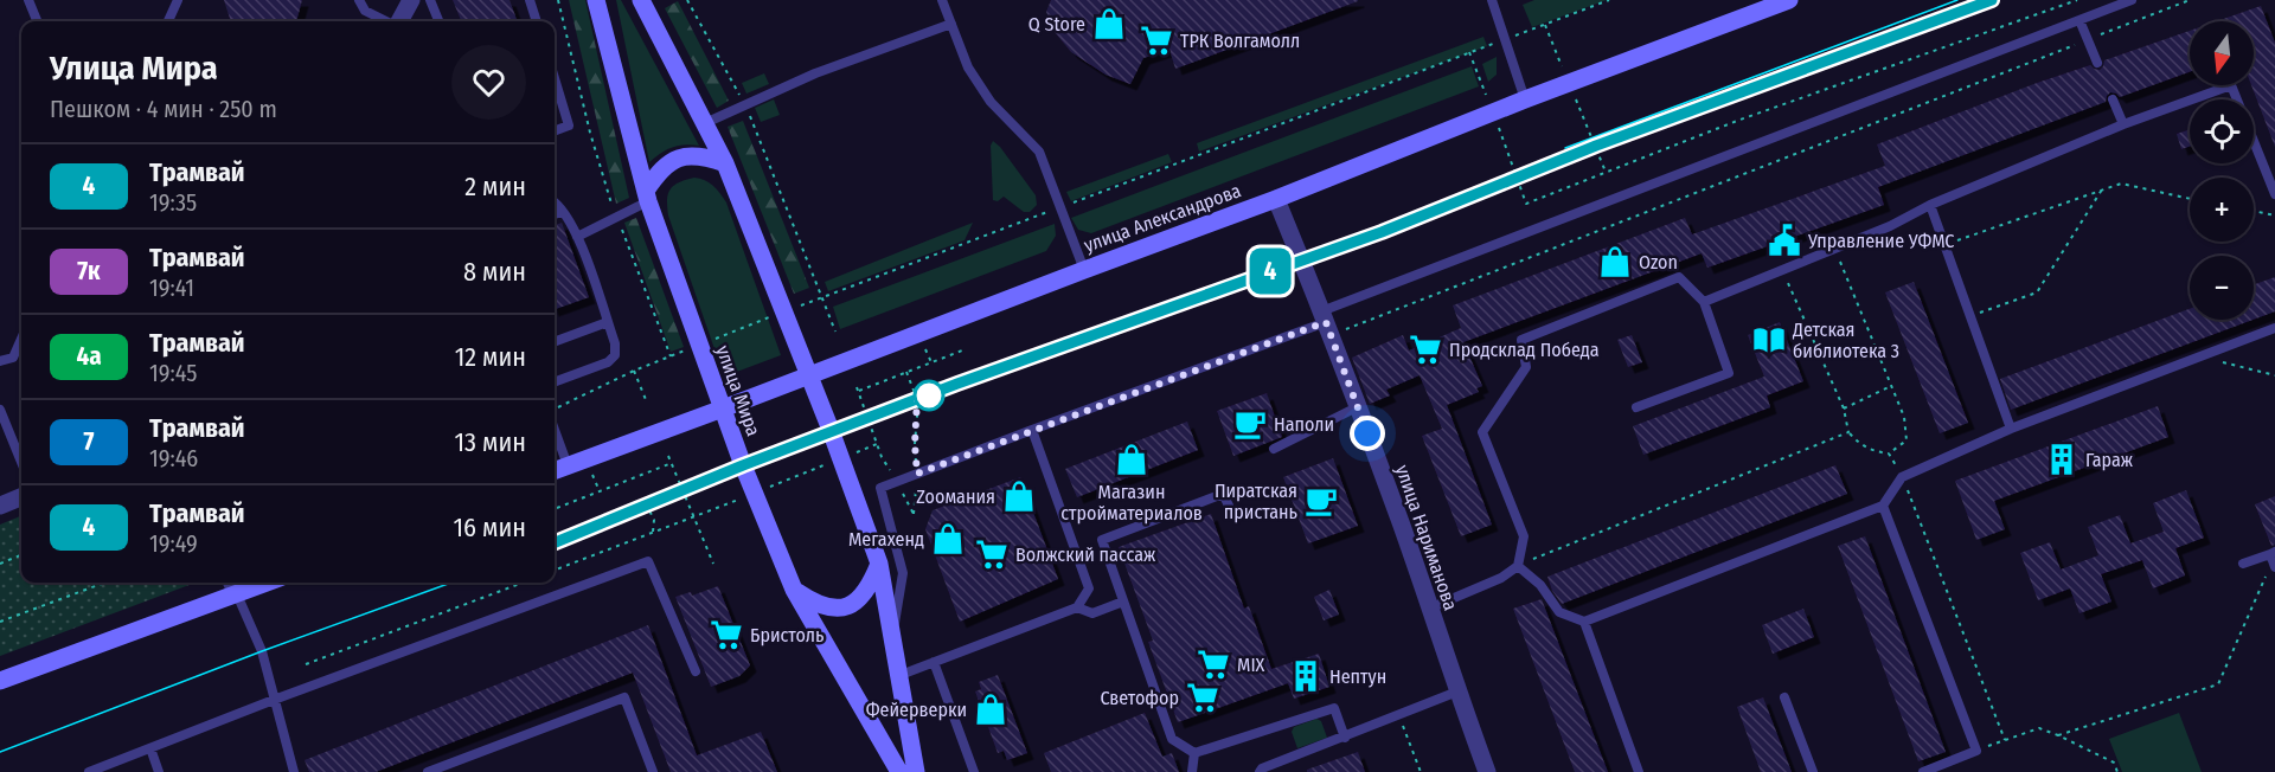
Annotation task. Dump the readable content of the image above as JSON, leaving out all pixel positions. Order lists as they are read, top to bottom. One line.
{"streets":{"street":["улица Александрова","улица Мира","улица Нариманова"]},"crossings":[["улица Александрова","улица Мира"],["улица Александрова","улица Нариманова"]],"places":{"shop":["Q Store","Ozon","Магазин стройматериалов","Zooмания","Мегахенд","Фейерверки"],"supermarket":["ТРК Волгамолл","Продсклад Победа","Волжский пассаж","Бристоль","MIX","Светофор"],"public building":["Управление УФМС"],"library":["Детская библиотека 3"],"cafe":["Наполи","Пиратская пристань"],"building":["Гараж","Нептун"]},"lines":["tram line 4"],"north":"bottom","page":{"on_map":"4","map_buttons":["+","−"],"heading":["Улица Мира","Пешком · 4 мин · 250 m"],"list":[{"mark":"4","name":"Трамвай","note":"19:35","value":"2 мин"},{"mark":"7к","name":"Трамвай","note":"19:41","value":"8 мин"},{"mark":"4а","name":"Трамвай","note":"19:45","value":"12 мин"},{"mark":"7","name":"Трамвай","note":"19:46","value":"13 мин"},{"mark":"4","name":"Трамвай","note":"19:49","value":"16 мин"}]}}
